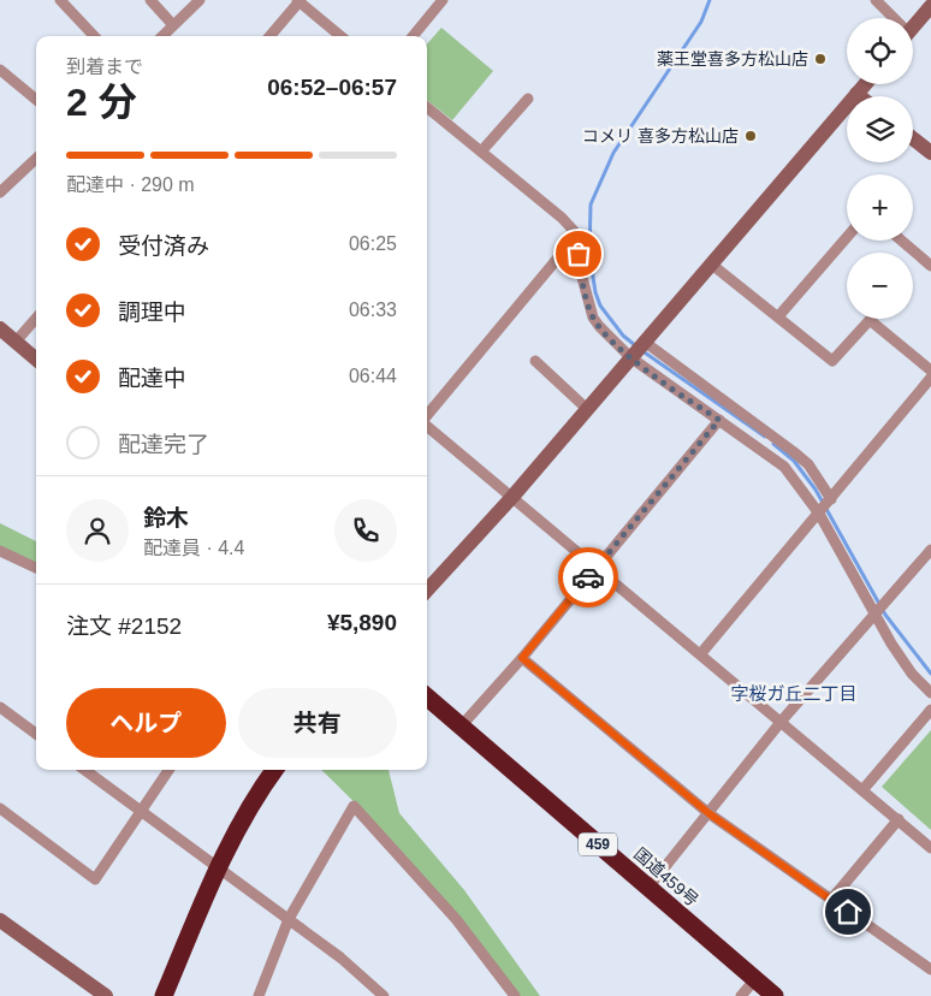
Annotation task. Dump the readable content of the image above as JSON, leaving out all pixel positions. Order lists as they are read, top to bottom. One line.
{"streets":{"highway":["459","国道459号"]},"districts":["字桜ガ丘二丁目"],"places":["薬王堂喜多方松山店","コメリ 喜多方松山店"],"page":{"map_buttons":["+","−"],"heading":["2 分","到着まで","06:52–06:57"],"panel":["鈴木","配達員 · 4.4","注文 #2152","¥5,890"],"bar":"配達中 · 290 m","list":[["受付済み","06:25"],["調理中","06:33"],["配達中","06:44"],"配達完了"],"buttons":["ヘルプ","共有"]}}
